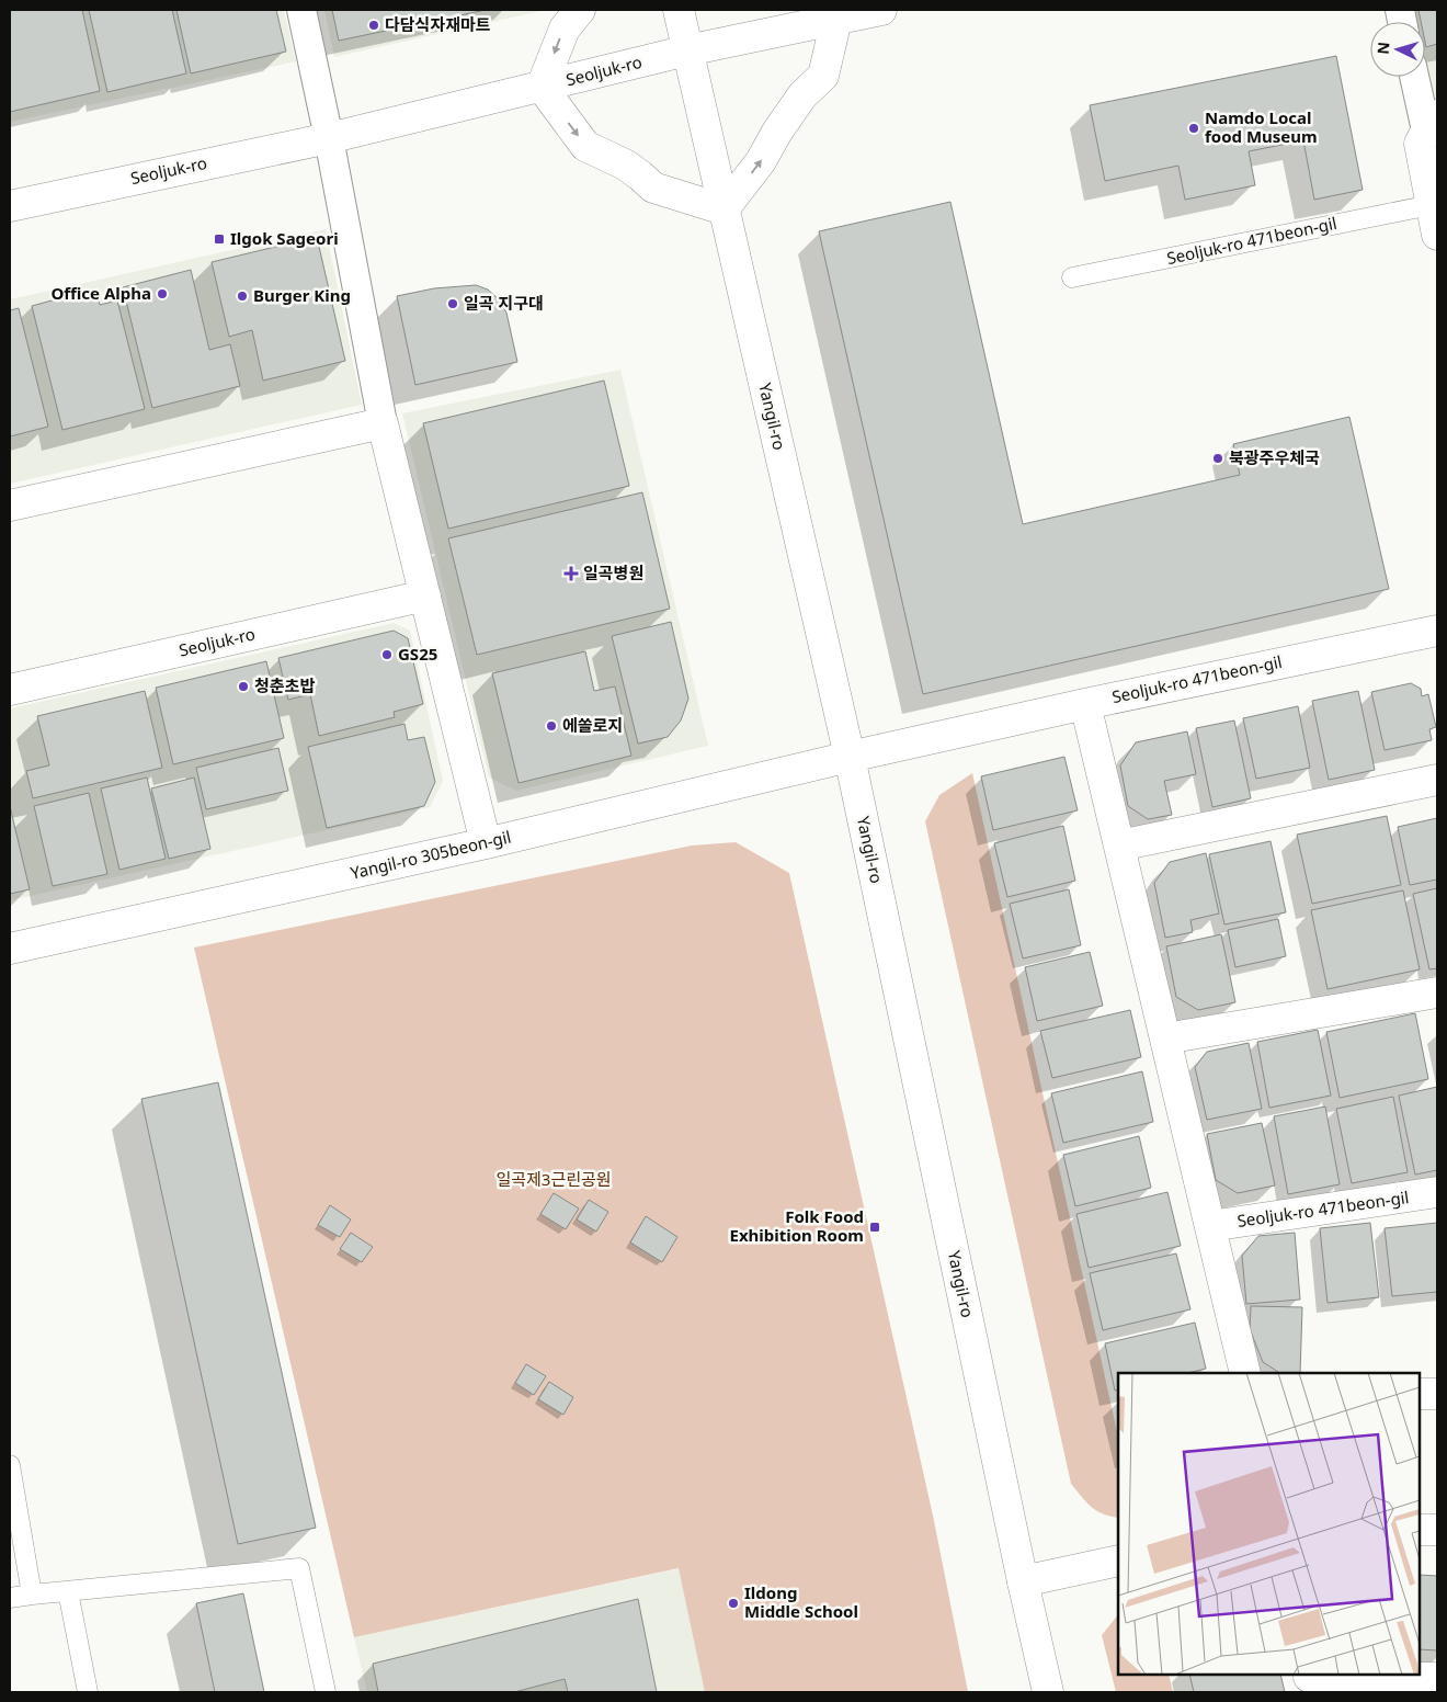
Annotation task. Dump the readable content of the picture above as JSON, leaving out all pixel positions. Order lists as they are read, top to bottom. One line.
{"streets":{"street":["Seoljuk-ro","Seoljuk-ro 471beon-gil","Yangil-ro","Yangil-ro 305beon-gil"]},"crossings":[["Seoljuk-ro","Yangil-ro"],["Seoljuk-ro 471beon-gil","Yangil-ro"],["Seoljuk-ro 471beon-gil","Yangil-ro 305beon-gil"],["Yangil-ro","Yangil-ro 305beon-gil"]],"parks":["일곡제3근린공원"],"places":{"other":["다담식자재마트","Namdo Local food Museum","Office Alpha","Burger King","일곡 지구대","북광주우체국","GS25","청춘초밥","에쏠로지","Ildong Middle School"],"transit":["Ilgok Sageori","Folk Food Exhibition Room"],"health":["일곡병원"]},"north":"left"}
